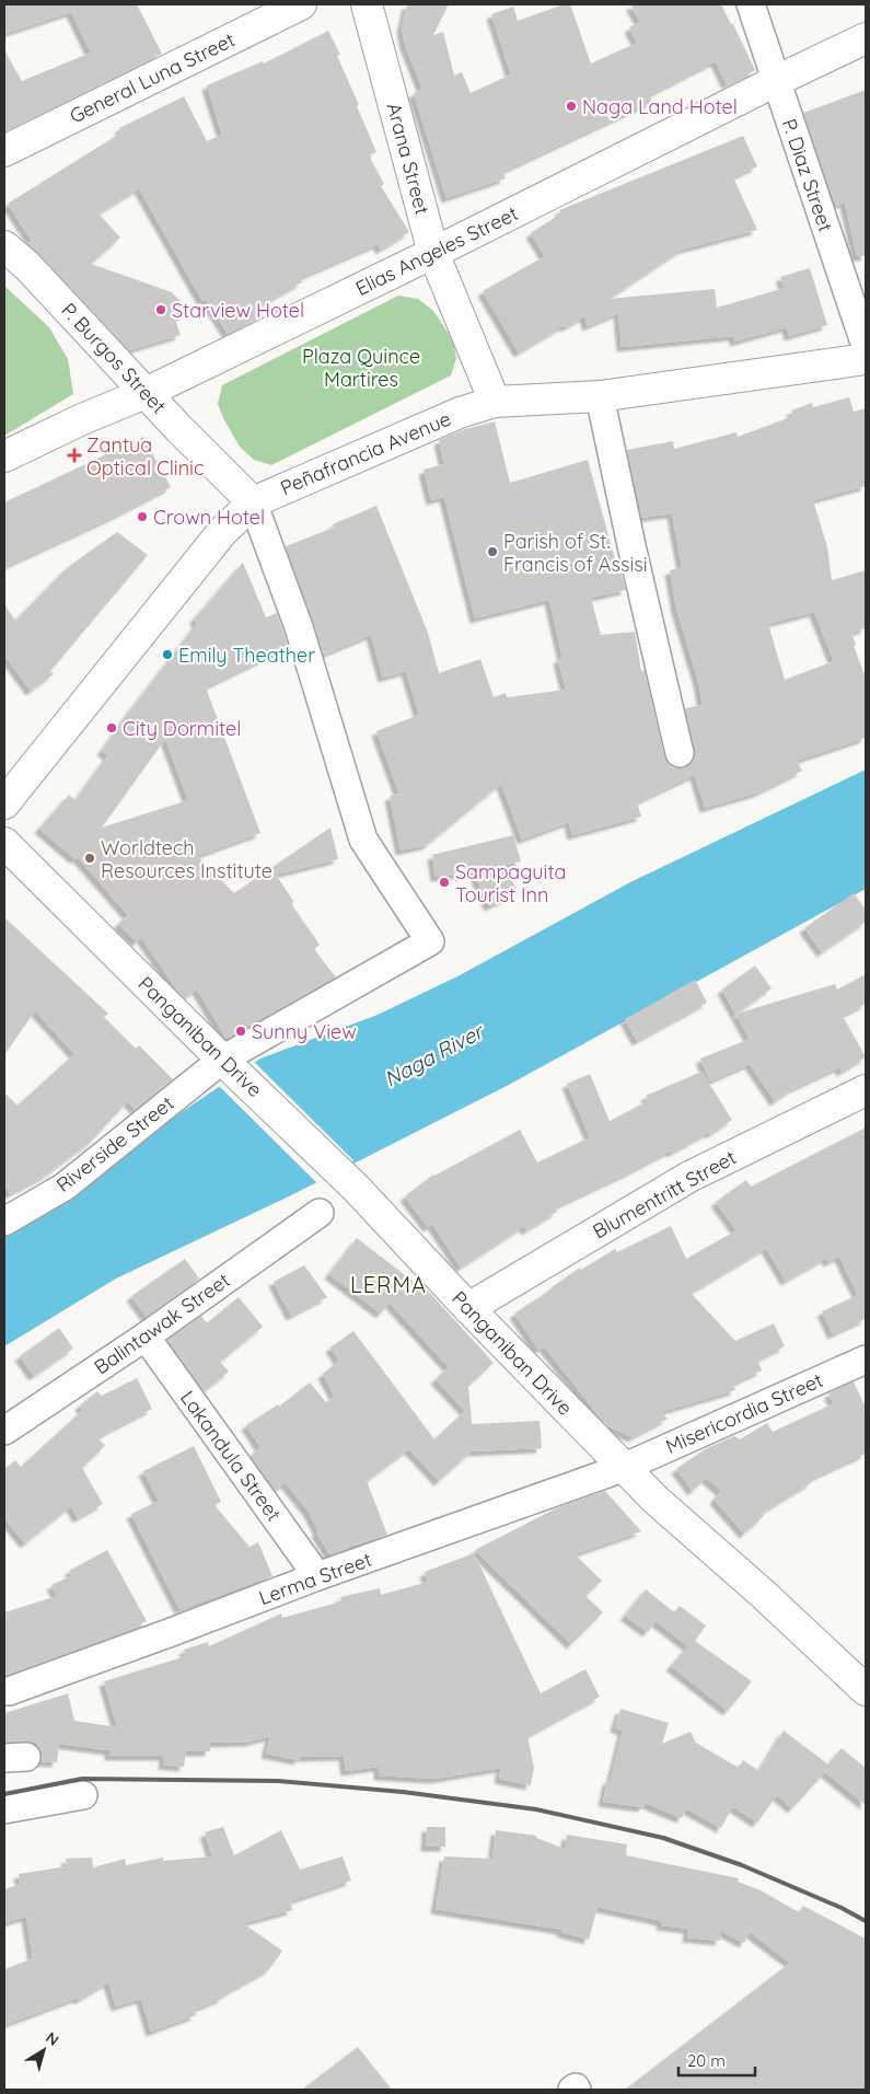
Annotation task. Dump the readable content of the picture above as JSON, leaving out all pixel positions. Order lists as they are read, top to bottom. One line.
{"streets":{"main road":["General Luna Street","Arana Street","Elias Angeles Street","P. Burgos Street","Peñafrancia Avenue","Panganiban Drive","Blumentritt Street"],"street":["P. Diaz Street","Riverside Street","Balintawak Street","Misericordia Street","Lakandula Street","Lerma Street"]},"crossings":[["Arana Street","Elias Angeles Street"],["Arana Street","Peñafrancia Avenue"],["P. Diaz Street","Elias Angeles Street"],["Elias Angeles Street","P. Burgos Street"],["P. Burgos Street","Peñafrancia Avenue"],["P. Burgos Street","Riverside Street"],["Peñafrancia Avenue","Riverside Street"],["Panganiban Drive","Riverside Street"],["Panganiban Drive","Blumentritt Street"],["Panganiban Drive","Misericordia Street"],["Panganiban Drive","Lerma Street"],["Balintawak Street","Lakandula Street"],["Misericordia Street","Lerma Street"],["Lakandula Street","Lerma Street"]],"districts":["LERMA"],"water":["Naga River"],"parks":["Plaza Quince Martires"],"places":{"other":["Naga Land Hotel","Starview Hotel","Crown Hotel","Parish of St. Francis of Assisi","Emily Theather","City Dormitel","Worldtech Resources Institute","Sampaguita Tourist Inn","Sunny View"],"health":["Zantua Optical Clinic"]},"scale_bar":"20 m","north":"top right"}
